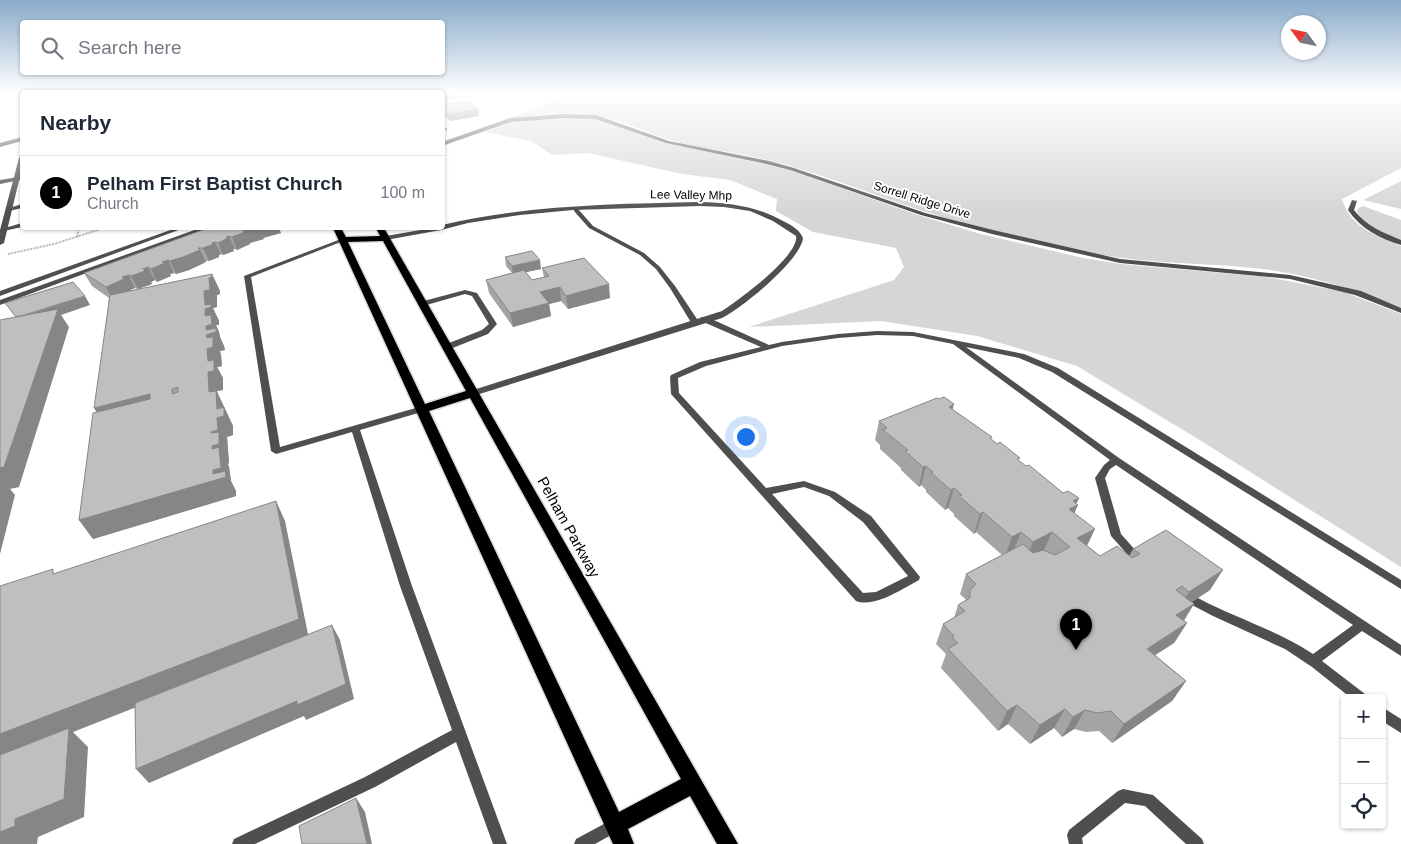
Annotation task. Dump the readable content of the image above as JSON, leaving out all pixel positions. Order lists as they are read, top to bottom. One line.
{"streets":{"main road":["Pelham Parkway"],"street":["Lee Valley Mhp","Sorrell Ridge Drive"]},"crossings":[["Lee Valley Mhp","Pelham Parkway"]],"north":"top left","page":{"search":"Search here","heading":"Nearby","list":[{"mark":"1","name":"Pelham First Baptist Church","note":"Church","value":"100 m"}],"pins":"1","map_buttons":["+","−"]}}
